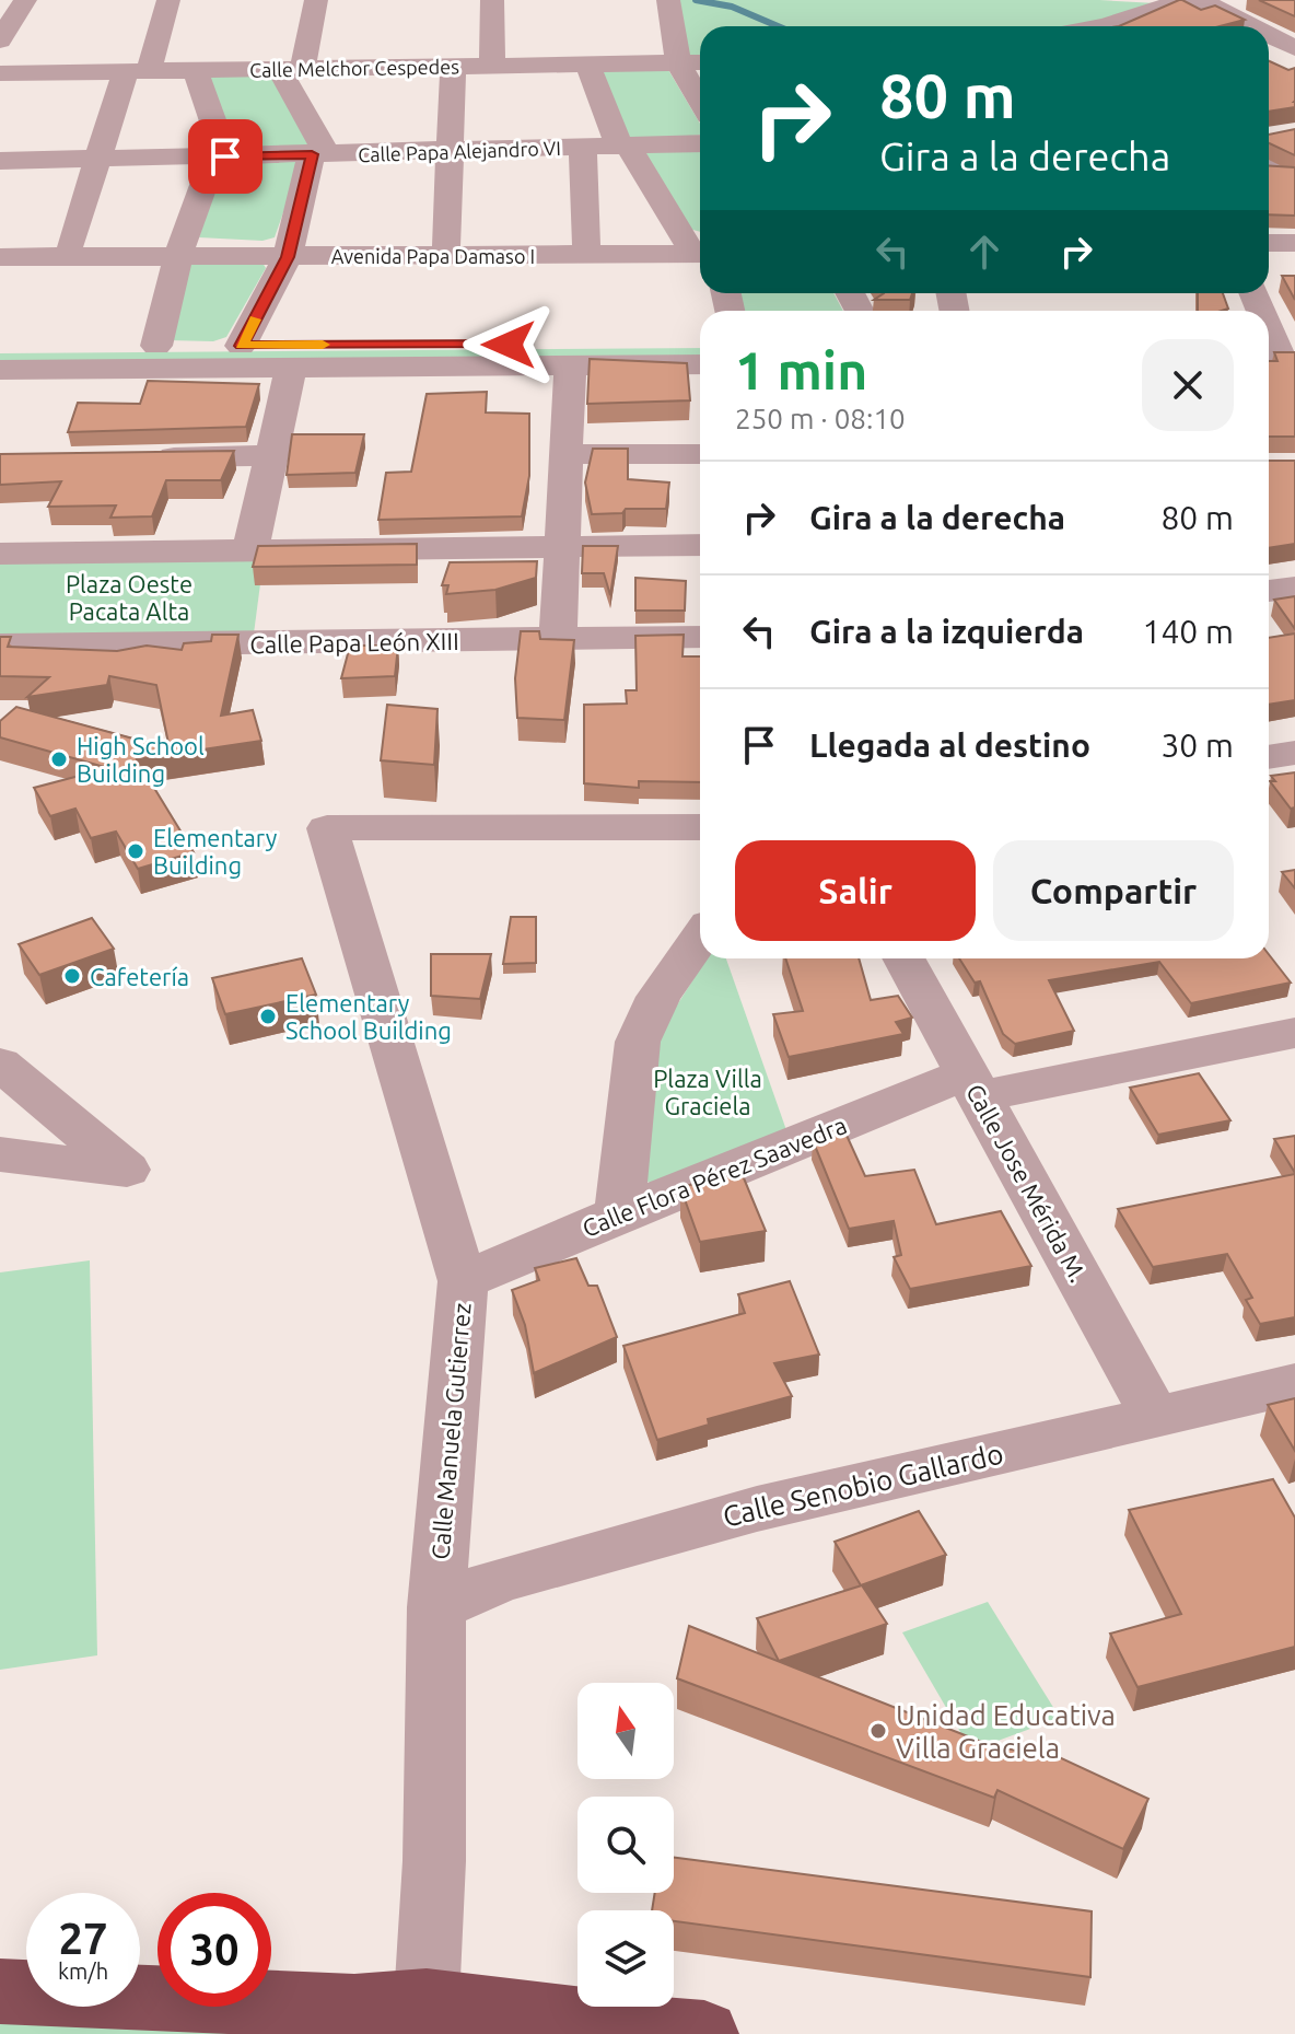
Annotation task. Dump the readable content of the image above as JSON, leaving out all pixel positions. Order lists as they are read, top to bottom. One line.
{"streets":{"street":["Calle Melchor Cespedes","Calle Papa Alejandro VI","Avenida Papa Damaso I","Calle Papa León XIII","Calle Flora Pérez Saavedra","Calle Jose Mérida M.","Calle Manuela Gutierrez","Calle Senobio Gallardo"]},"crossings":[["Calle Flora Pérez Saavedra","Calle Jose Mérida M."],["Calle Flora Pérez Saavedra","Calle Manuela Gutierrez"],["Calle Jose Mérida M.","Calle Senobio Gallardo"],["Calle Manuela Gutierrez","Calle Senobio Gallardo"]],"parks":["Plaza Oeste Pacata Alta","Plaza Villa Graciela"],"places":["High School Building","Elementary Building","Cafetería","Elementary School Building","Unidad Educativa Villa Graciela"],"north":"top","page":{"turn":["80 m","Gira a la derecha"],"heading":["1 min","250 m · 08:10"],"list":[{"name":"Gira a la derecha","value":"80 m"},{"name":"Gira a la izquierda","value":"140 m"},{"name":"Llegada al destino","value":"30 m"}],"buttons":["Salir","Compartir"],"speed":"27 km/h","limit":"30"}}
